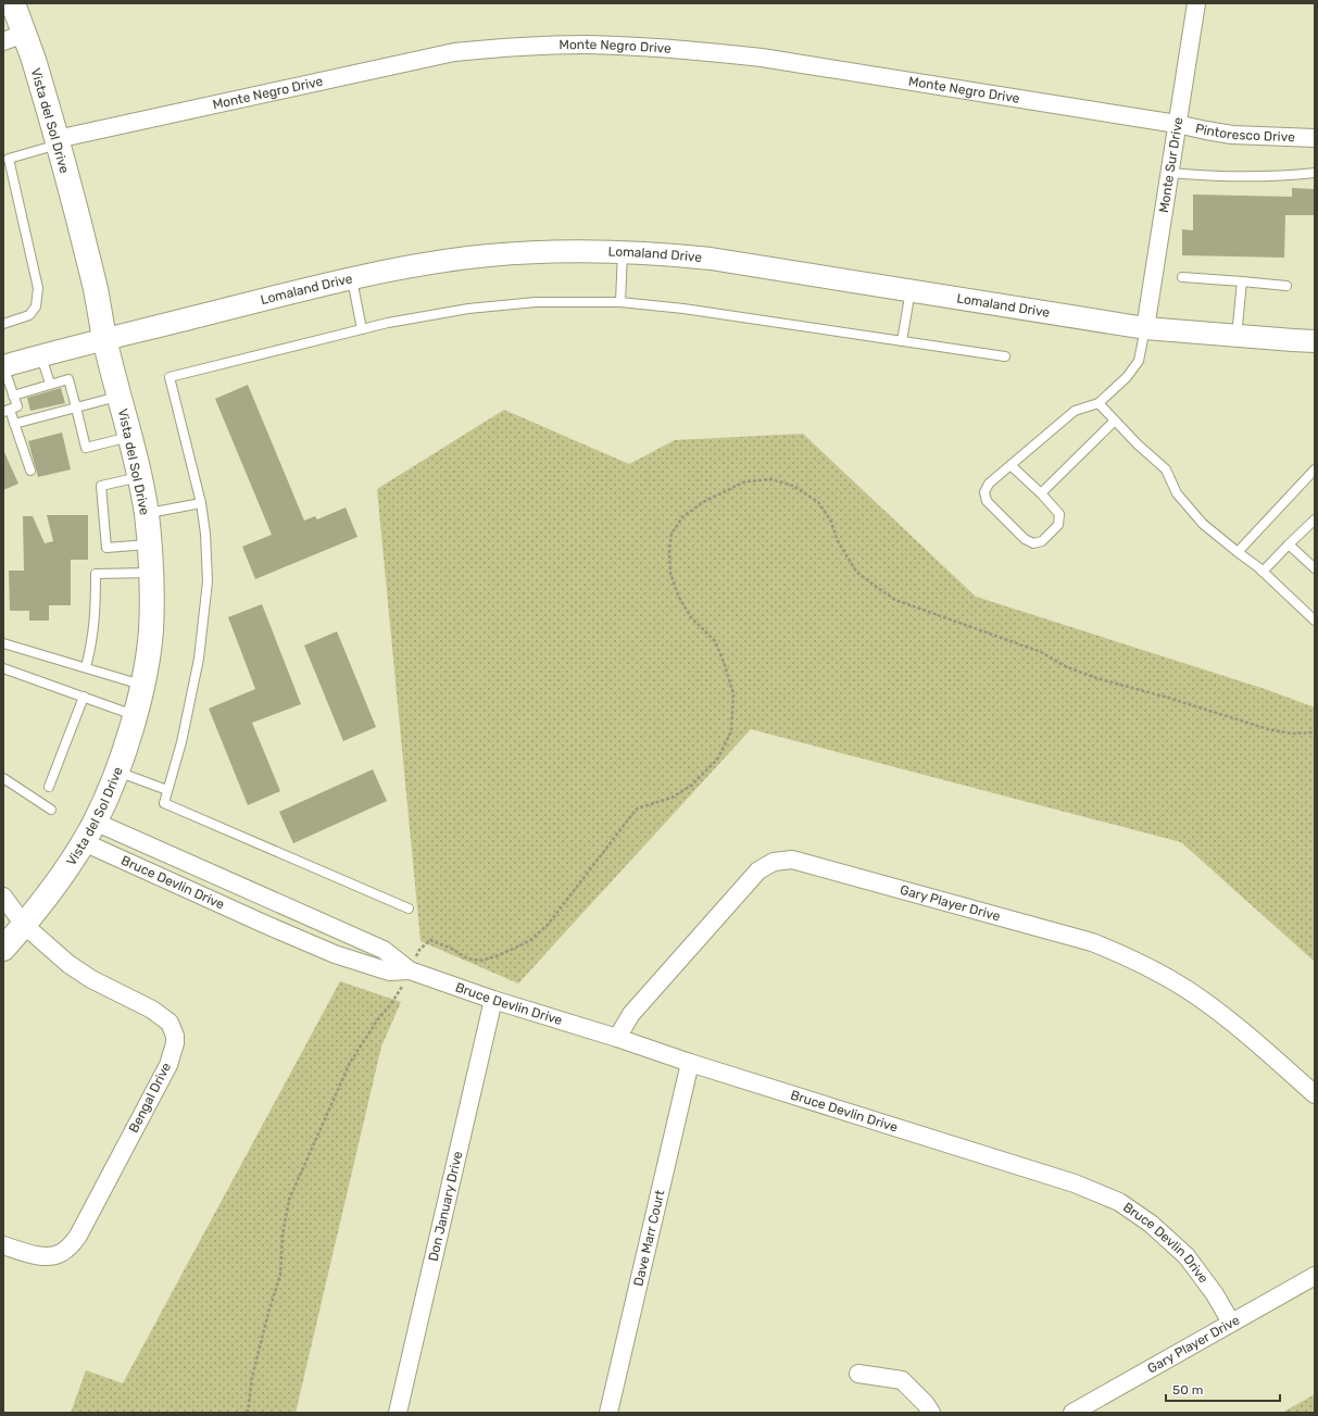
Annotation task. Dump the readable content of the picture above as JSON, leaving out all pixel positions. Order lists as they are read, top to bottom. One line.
{"streets":{"main road":["Vista del Sol Drive"],"street":["Monte Negro Drive","Pintoresco Drive","Monte Sur Drive","Lomaland Drive","Bruce Devlin Drive","Gary Player Drive","Bengal Drive","Don January Drive","Dave Marr Court"]},"crossings":[["Monte Negro Drive","Vista del Sol Drive"],["Monte Negro Drive","Pintoresco Drive"],["Monte Negro Drive","Monte Sur Drive"],["Vista del Sol Drive","Lomaland Drive"],["Vista del Sol Drive","Bruce Devlin Drive"],["Vista del Sol Drive","Bengal Drive"],["Pintoresco Drive","Monte Sur Drive"],["Monte Sur Drive","Lomaland Drive"],["Bruce Devlin Drive","Gary Player Drive"],["Bruce Devlin Drive","Don January Drive"],["Bruce Devlin Drive","Dave Marr Court"]],"scale_bar":"50 m"}
